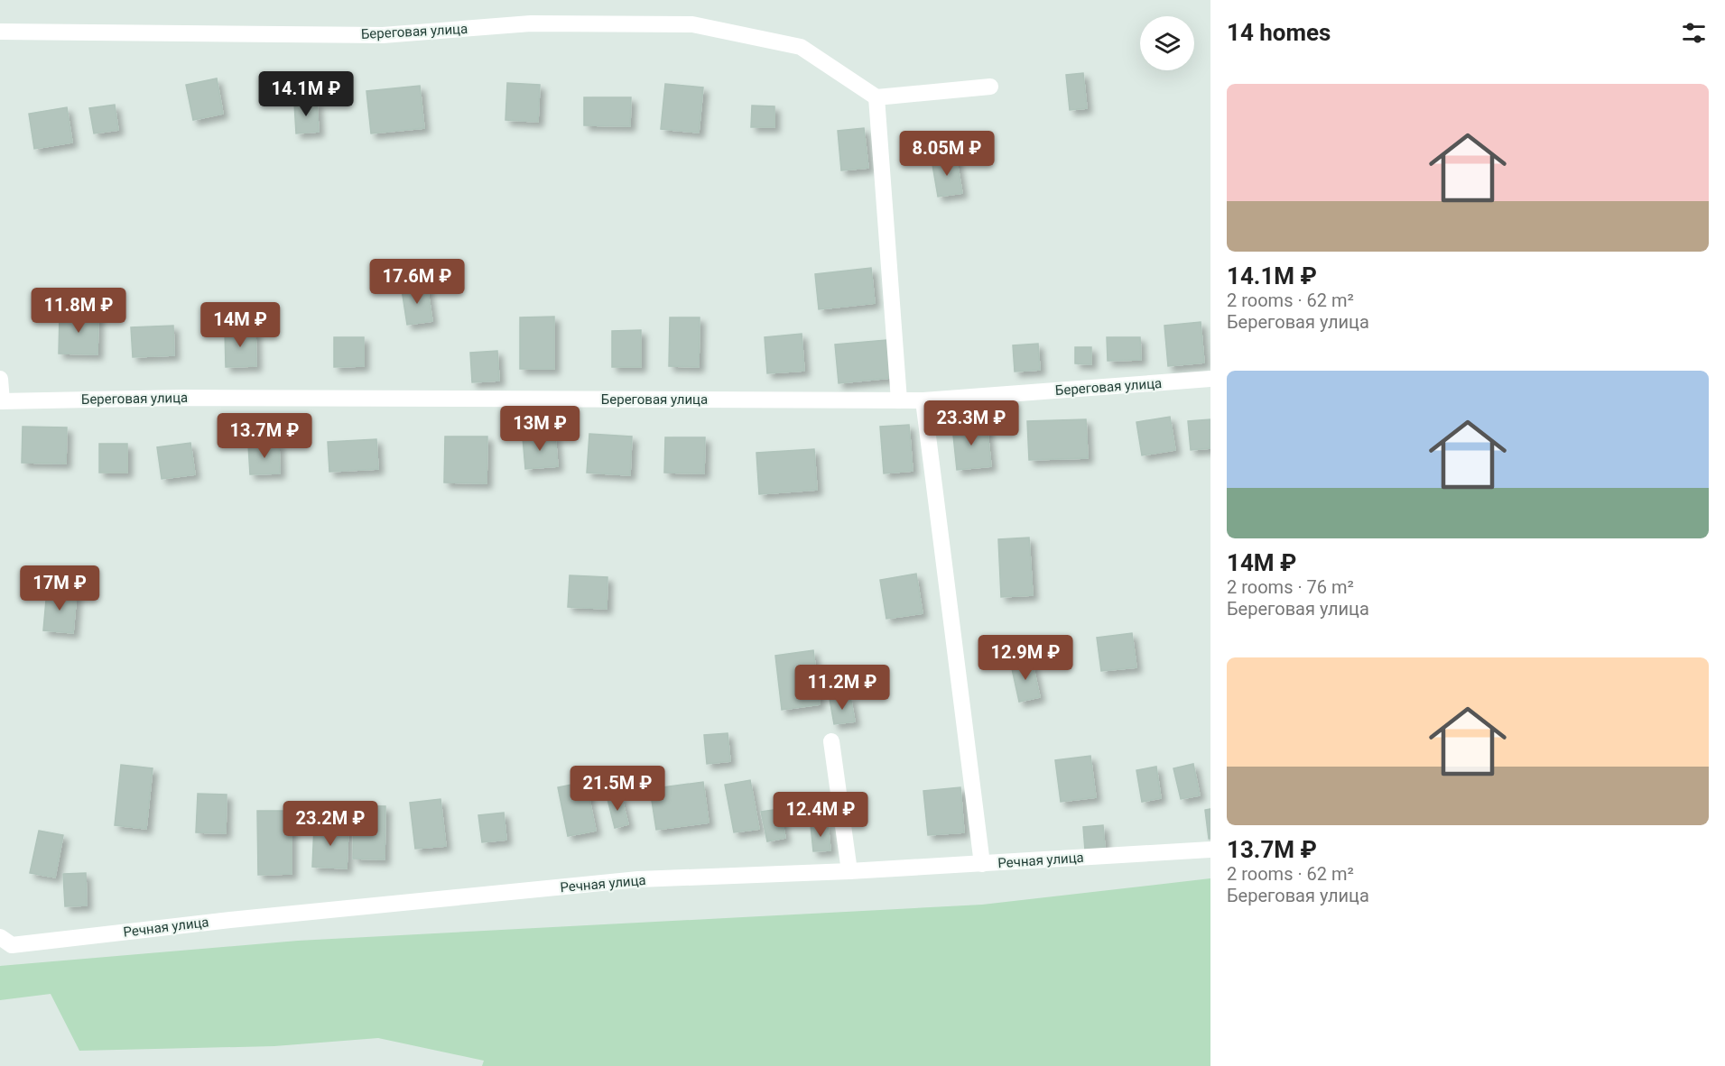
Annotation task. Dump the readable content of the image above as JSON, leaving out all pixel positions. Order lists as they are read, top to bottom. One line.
{"streets":{"street":["Береговая улица","Речная улица"]},"page":{"heading":"14 homes","list":[{"name":"14.1M ₽","note":"2 rooms · 62 m² · Береговая улица"},{"name":"14M ₽","note":"2 rooms · 76 m² · Береговая улица"},{"name":"13.7M ₽","note":"2 rooms · 62 m² · Береговая улица"}],"price":["14.1M ₽","8.05M ₽","17.6M ₽","11.8M ₽","14M ₽","23.3M ₽","13M ₽","13.7M ₽","17M ₽","12.9M ₽","11.2M ₽","21.5M ₽","12.4M ₽","23.2M ₽"]}}
